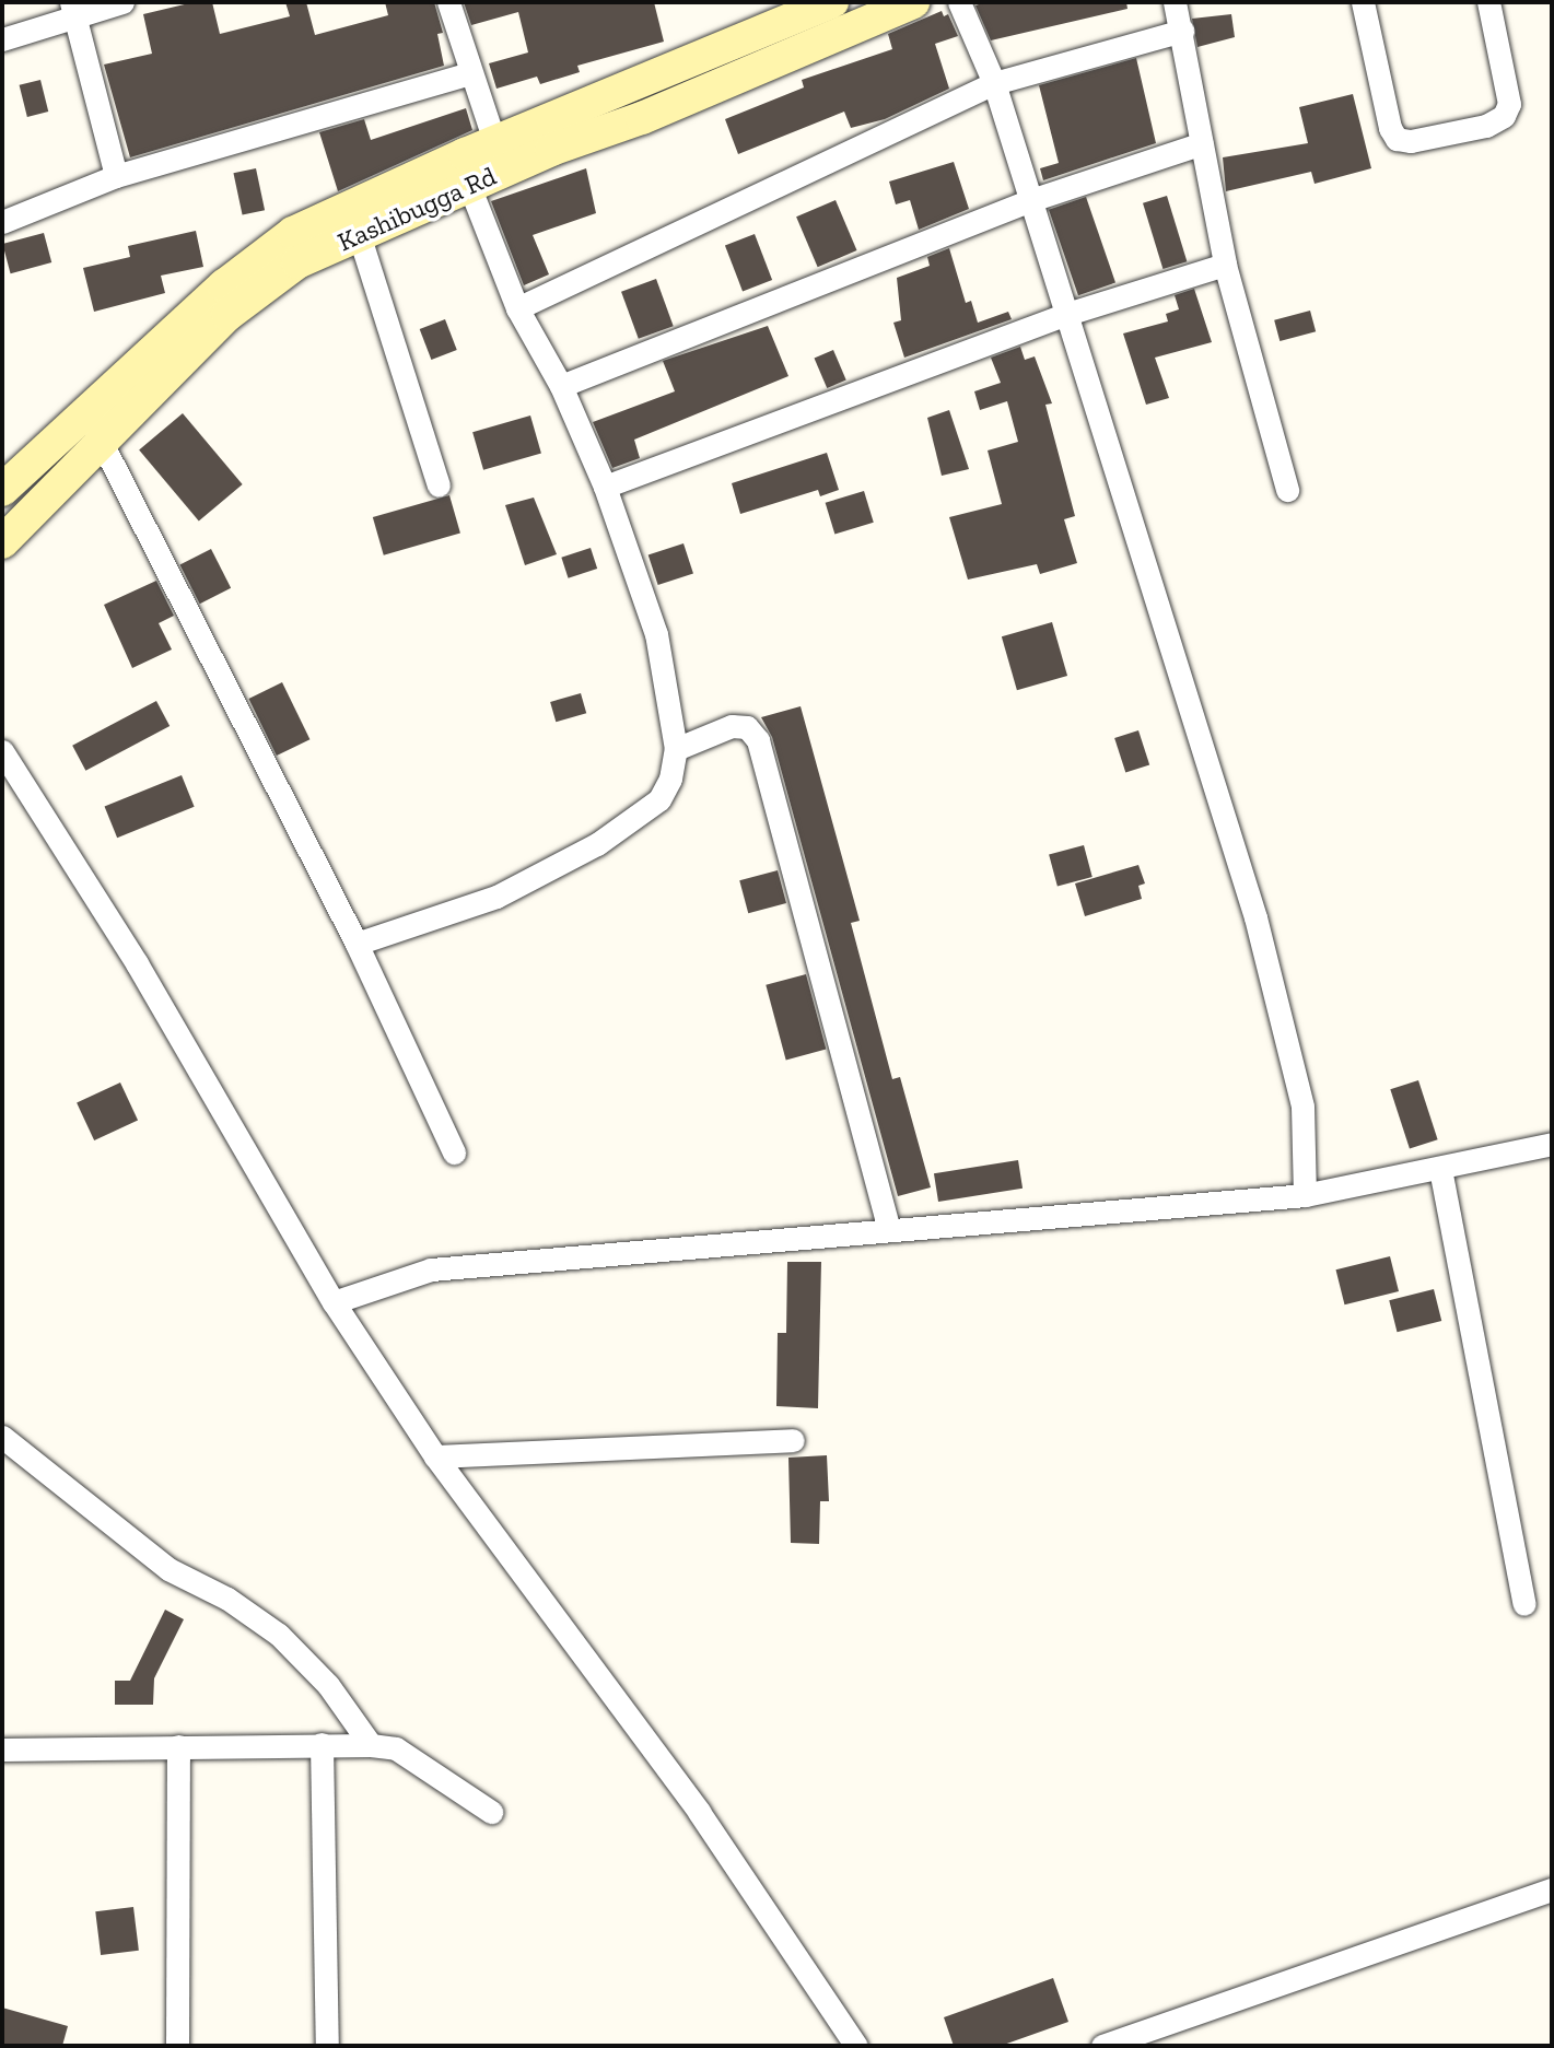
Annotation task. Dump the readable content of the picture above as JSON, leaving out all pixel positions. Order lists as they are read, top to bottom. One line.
{"streets":{"main road":["Kashibugga Rd"]}}
